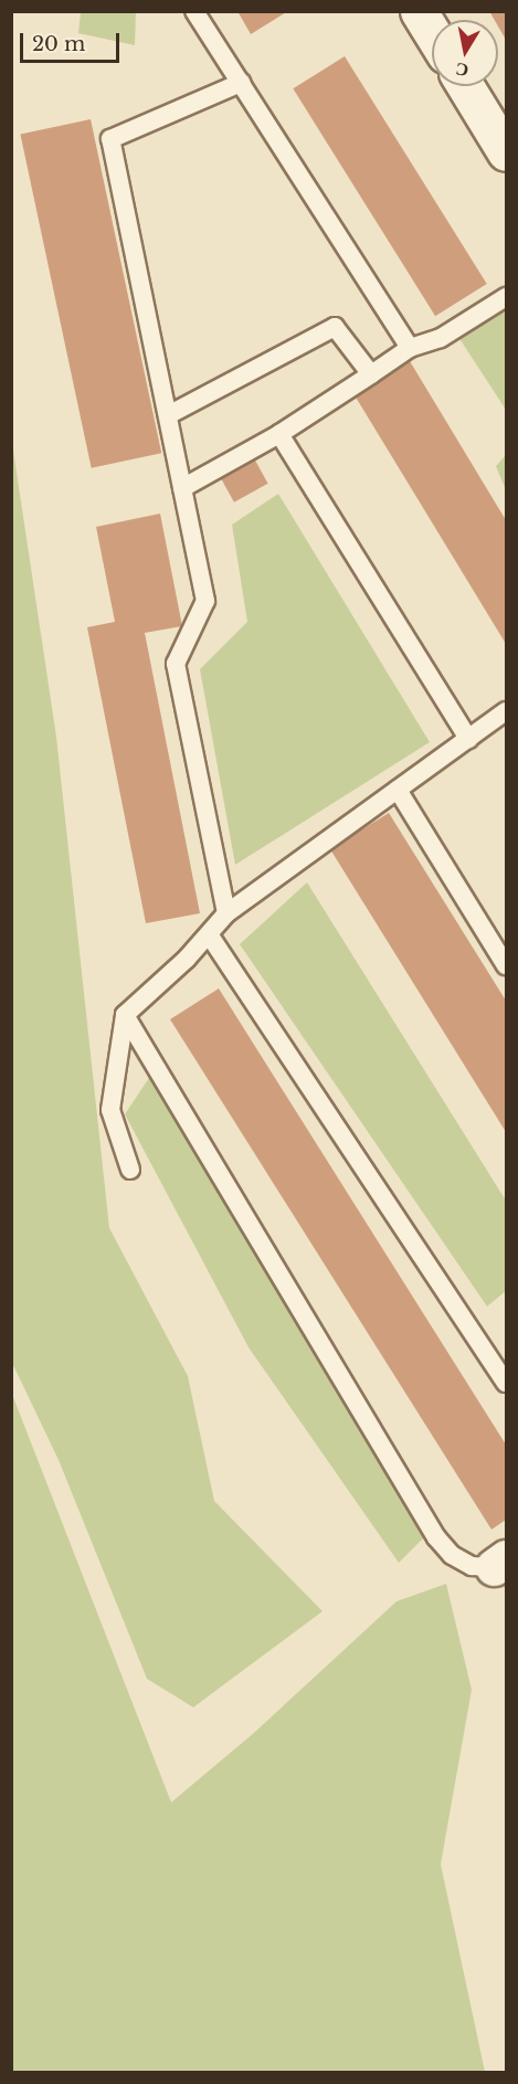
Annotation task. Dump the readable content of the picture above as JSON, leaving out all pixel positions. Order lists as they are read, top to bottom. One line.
{"scale_bar":"20 m","north":"bottom"}
